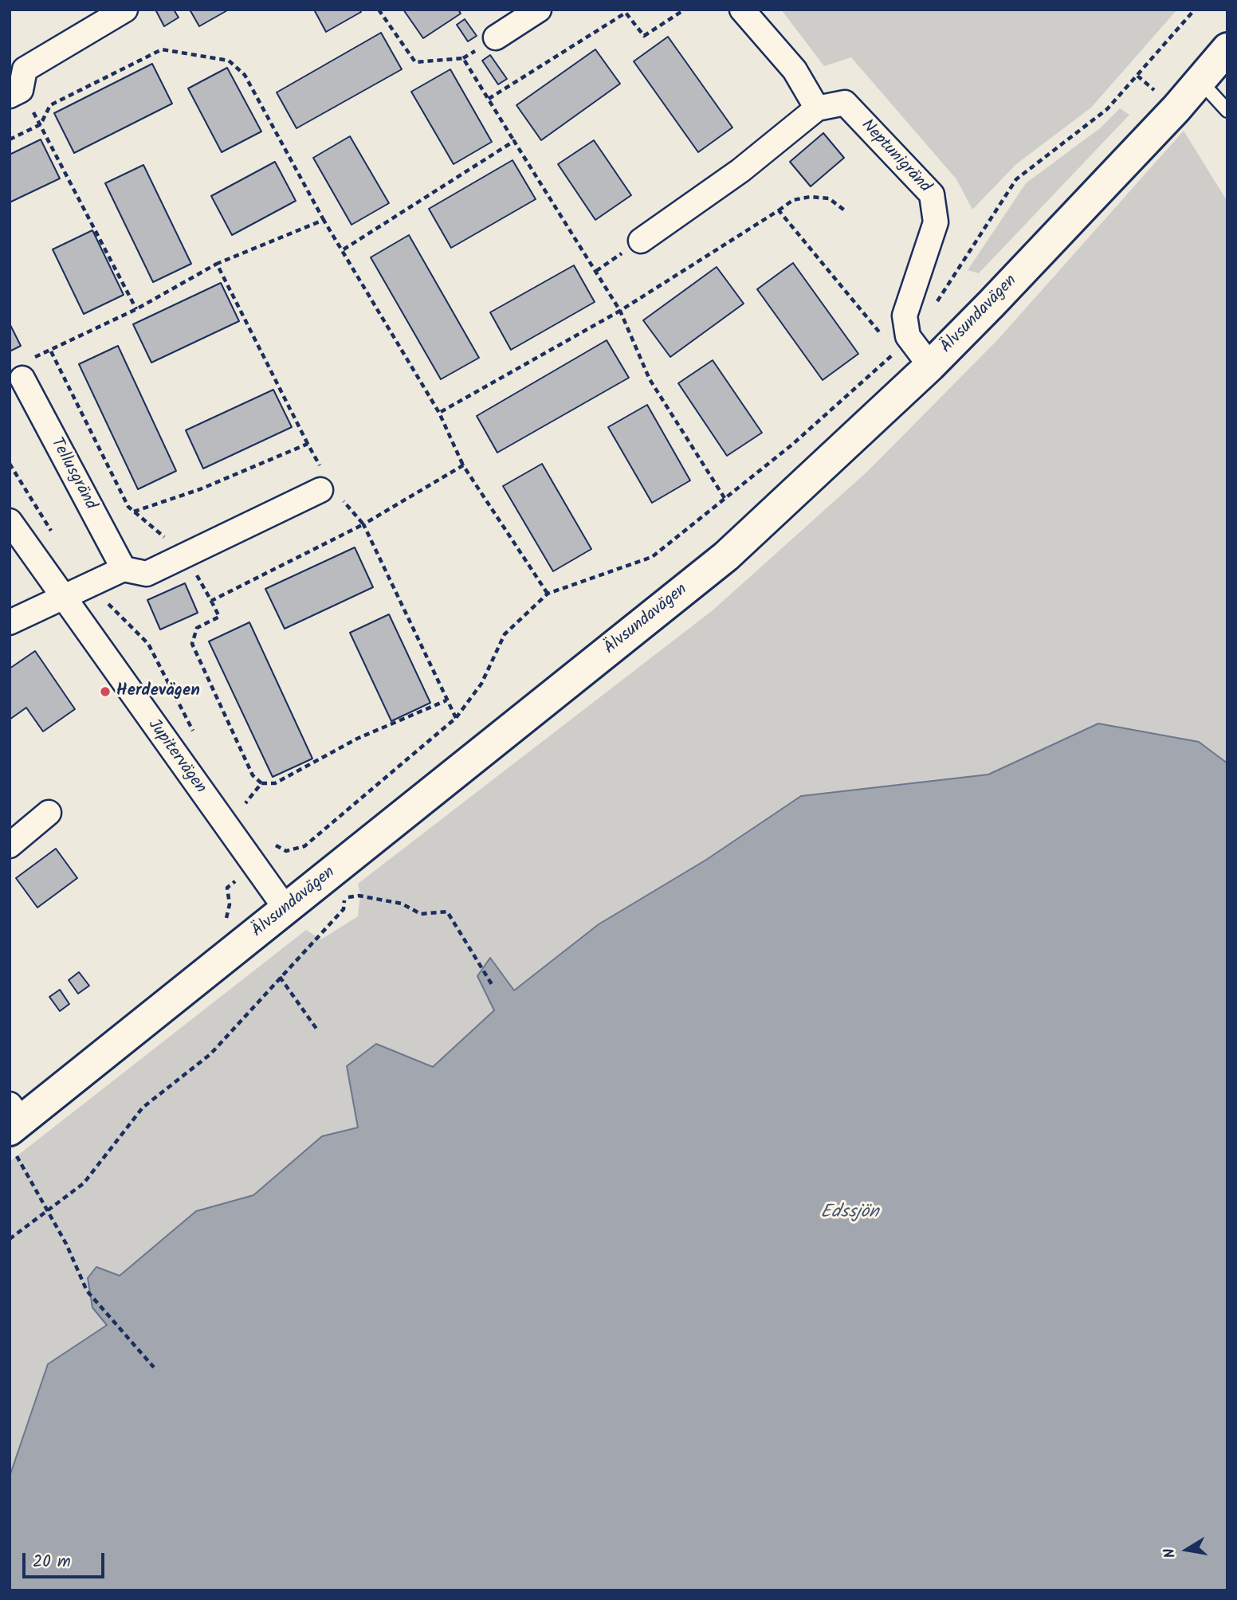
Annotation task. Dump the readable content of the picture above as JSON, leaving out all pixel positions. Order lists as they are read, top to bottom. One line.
{"streets":{"street":["Neptunigränd","Älvsundavägen","Tellusgränd","Jupitervägen"]},"crossings":[["Älvsundavägen","Jupitervägen"]],"water":["Edssjön"],"places":["Herdevägen"],"scale_bar":"20 m","north":"left"}
